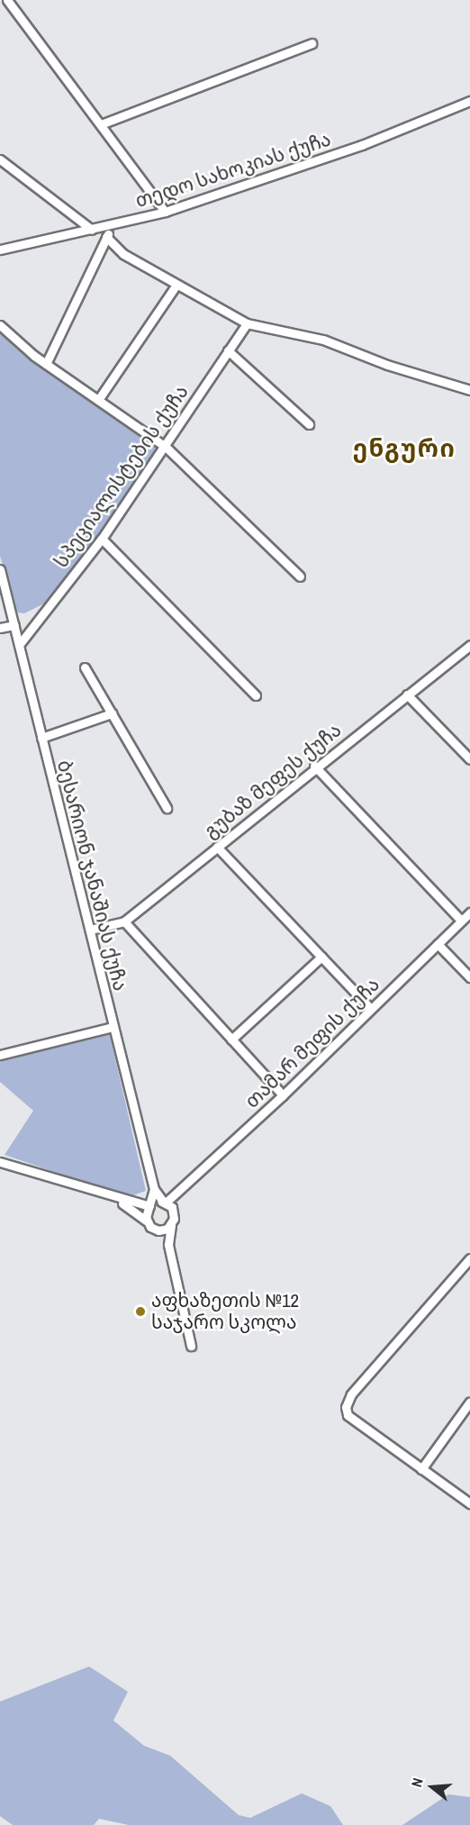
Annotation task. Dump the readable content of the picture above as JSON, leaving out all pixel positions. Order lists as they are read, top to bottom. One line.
{"streets":{"street":["თედო სახოკიას ქუჩა","სპეციალისტების ქუჩა","გუბაზ მეფეს ქუჩა","ბესარიონ ჯანაშიას ქუჩა","თამარ მეფის ქუჩა"]},"crossings":[["სპეციალისტების ქუჩა","ბესარიონ ჯანაშიას ქუჩა"],["გუბაზ მეფეს ქუჩა","ბესარიონ ჯანაშიას ქუჩა"]],"districts":["ენგური"],"places":["აფხაზეთის №12 საჯარო სკოლა"],"north":"left"}
